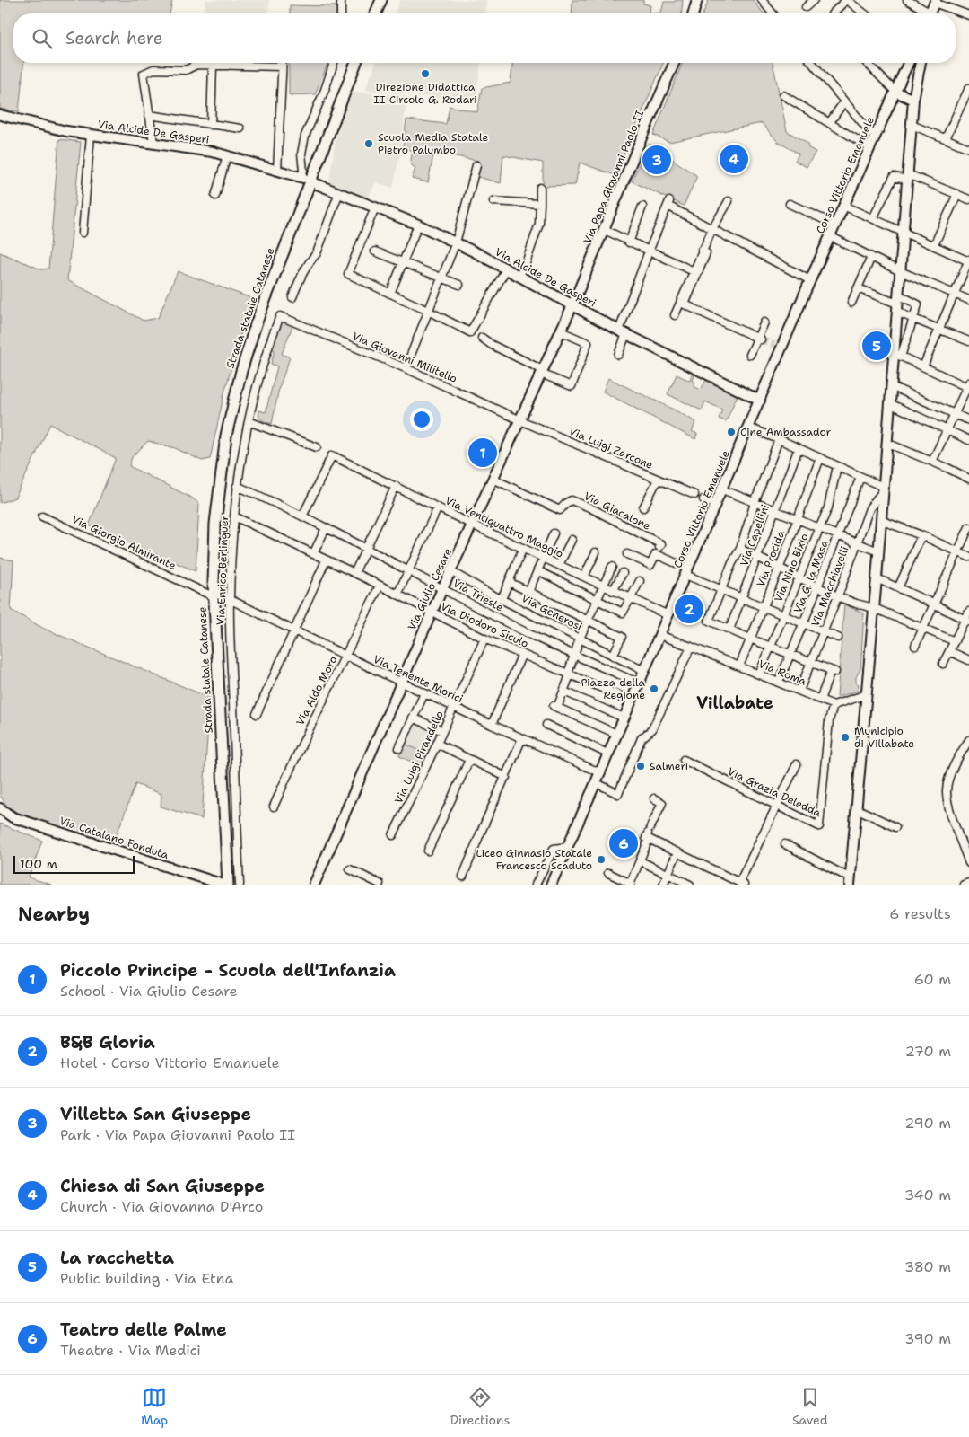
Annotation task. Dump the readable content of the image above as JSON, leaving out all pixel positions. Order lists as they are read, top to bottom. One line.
{"streets":{"main road":["Strada statale Catanese"],"street":["Via Alcide De Gasperi","Corso Vittorio Emanuele","Via Papa Giovanni Paolo II","Via Giovanni Militello","Via Luigi Zarcone","Via Giacalone","Via Ventiquattro Maggio","Via Capellini","Via Giorgio Almirante","Via Procida","Via Nino Bixio","Via Enrico Berlinguer","Via G. la Masa","Via Macchiavelli","Via Giulio Cesare","Via Trieste","Via Generosi","Via Diodoro Siculo","Via Roma","Via Tenente Morici","Via Aldo Moro","Via Luigi Pirandello","Via Grazia Deledda","Via Catalano Fonduta"]},"crossings":[["Via Alcide De Gasperi","Corso Vittorio Emanuele"],["Via Alcide De Gasperi","Via Papa Giovanni Paolo II"],["Via Alcide De Gasperi","Via Giulio Cesare"],["Corso Vittorio Emanuele","Via Ventiquattro Maggio"],["Corso Vittorio Emanuele","Via Trieste"],["Corso Vittorio Emanuele","Via Generosi"],["Corso Vittorio Emanuele","Via Diodoro Siculo"],["Corso Vittorio Emanuele","Via Tenente Morici"],["Via Papa Giovanni Paolo II","Via Giulio Cesare"],["Via Giovanni Militello","Via Luigi Zarcone"],["Via Giovanni Militello","Via Enrico Berlinguer"],["Via Giovanni Militello","Via Giulio Cesare"],["Via Luigi Zarcone","Via Giulio Cesare"],["Via Giacalone","Via Giulio Cesare"],["Via Ventiquattro Maggio","Via Giulio Cesare"],["Via Ventiquattro Maggio","Via Trieste"],["Via Procida","Via Roma"],["Via Nino Bixio","Via Roma"],["Via Enrico Berlinguer","Via Trieste"],["Via Enrico Berlinguer","Via Diodoro Siculo"],["Via Enrico Berlinguer","Via Tenente Morici"],["Via G. la Masa","Via Roma"],["Via Macchiavelli","Via Roma"],["Via Giulio Cesare","Via Trieste"],["Via Giulio Cesare","Via Generosi"],["Via Giulio Cesare","Via Diodoro Siculo"],["Via Giulio Cesare","Via Tenente Morici"],["Via Diodoro Siculo","Via Aldo Moro"],["Via Diodoro Siculo","Via Luigi Pirandello"],["Via Roma","Via Grazia Deledda"],["Via Tenente Morici","Via Aldo Moro"],["Via Tenente Morici","Via Luigi Pirandello"]],"districts":["Villabate"],"places":["Direzione Didattica II Circolo G. Rodari","Scuola Media Statale Pietro Palumbo","Cine Ambassador","Piazza della Regione","Municipio di Villabate","Salmeri","Liceo Ginnasio Statale Francesco Scaduto"],"scale_bar":"100 m","page":{"search":"Search here","pins":["4","3","5","1","2","6"],"scale":"100 m","heading":["Nearby","6 results"],"list":[{"mark":"1","name":"Piccolo Principe - Scuola dell'Infanzia","note":"School · Via Giulio Cesare","value":"60 m"},{"mark":"2","name":"B&B Gloria","note":"Hotel · Corso Vittorio Emanuele","value":"270 m"},{"mark":"3","name":"Villetta San Giuseppe","note":"Park · Via Papa Giovanni Paolo II","value":"290 m"},{"mark":"4","name":"Chiesa di San Giuseppe","note":"Church · Via Giovanna D'Arco","value":"340 m"},{"mark":"5","name":"La racchetta","note":"Public building · Via Etna","value":"380 m"},{"mark":"6","name":"Teatro delle Palme","note":"Theatre · Via Medici","value":"390 m"}],"nav":["Map","Directions","Saved"]}}
